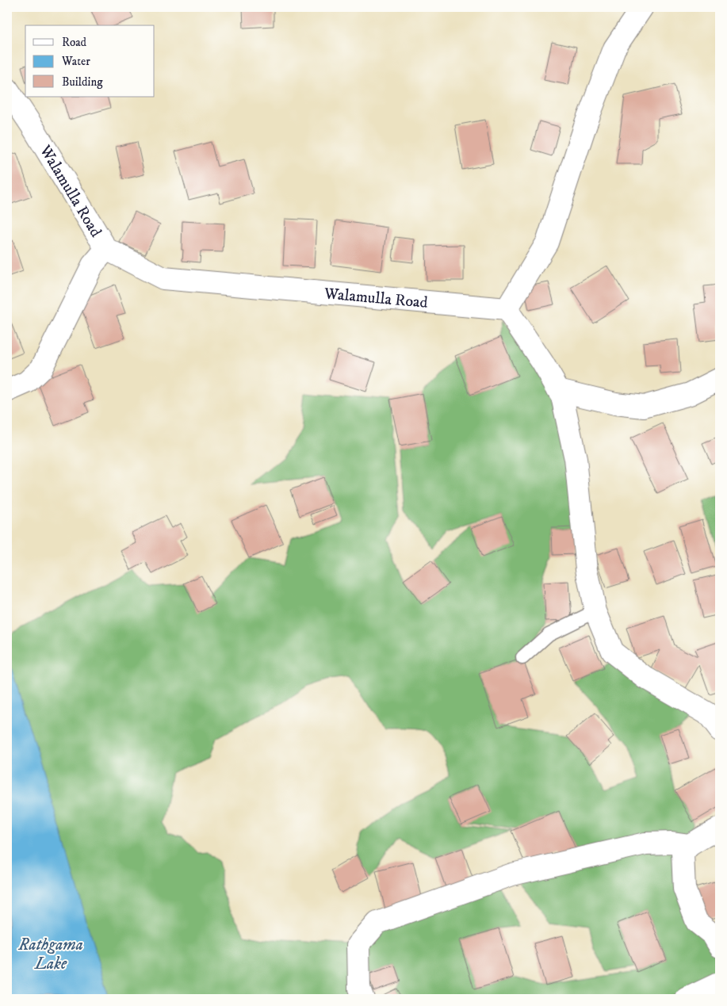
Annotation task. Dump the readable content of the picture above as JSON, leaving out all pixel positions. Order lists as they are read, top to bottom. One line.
{"streets":{"street":["Walamulla Road"]},"water":["Rathgama Lake"],"legend":["Road","Water","Building"]}
